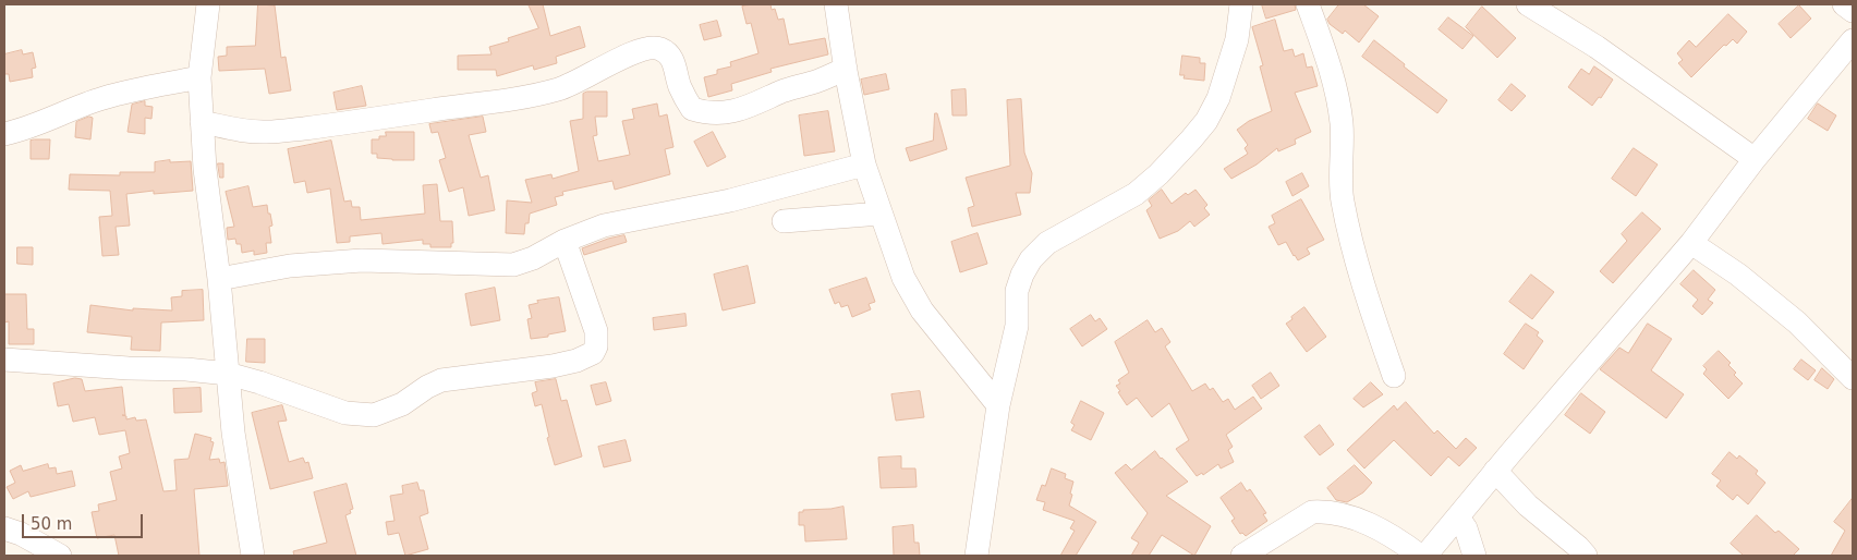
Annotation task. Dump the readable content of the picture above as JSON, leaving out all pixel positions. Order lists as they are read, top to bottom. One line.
{"scale_bar":"50 m"}
